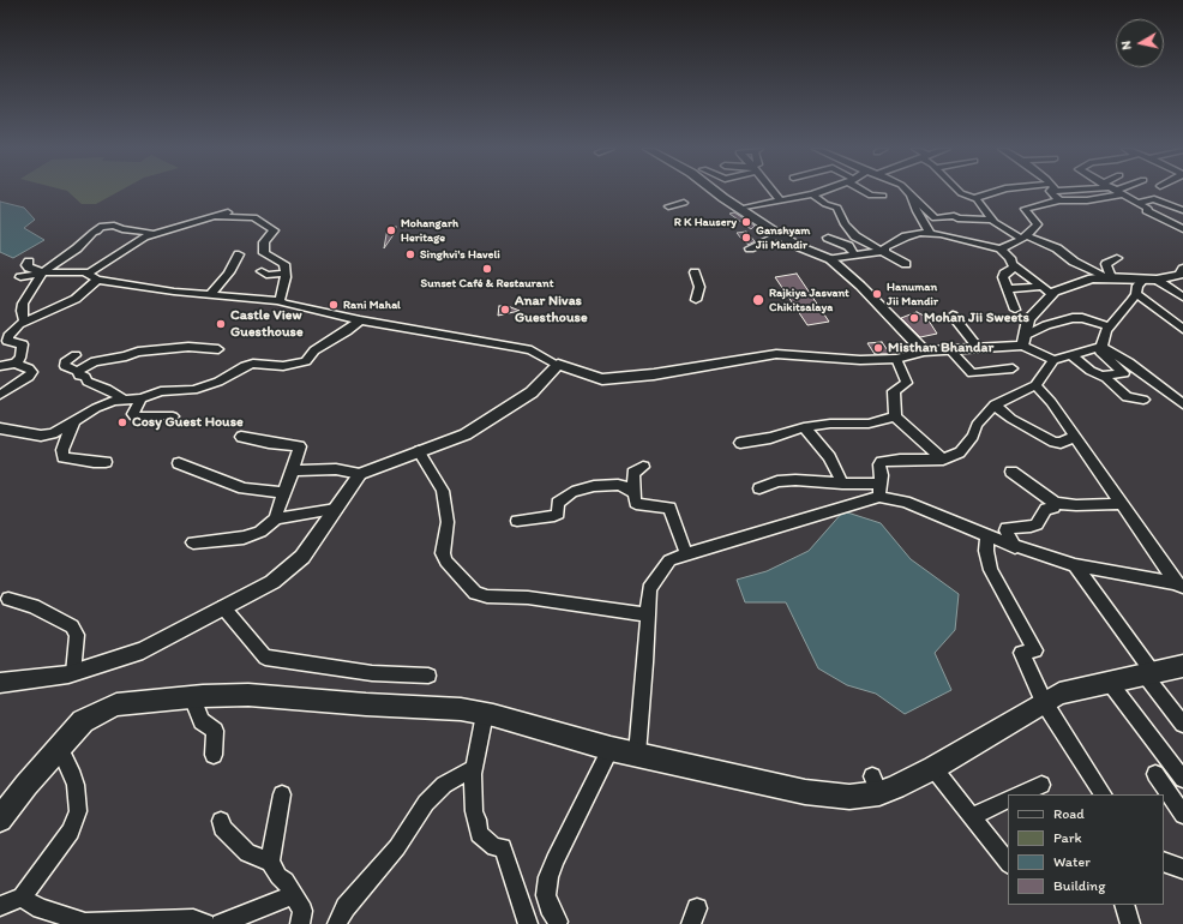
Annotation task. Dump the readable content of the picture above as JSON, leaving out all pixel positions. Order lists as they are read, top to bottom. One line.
{"places":["R K Hausery","Mohangarh Heritage","Ganshyam Jii Mandir","Singhvi's Haveli","Sunset Café & Restaurant","Hanuman Jii Mandir","Rajkiya Jasvant Chikitsalaya","Rani Mahal","Anar Nivas Guesthouse","Mohan Jii Sweets","Castle View Guesthouse","Misthan Bhandar","Cosy Guest House"],"legend":["Road","Park","Water","Building"],"north":"left"}
